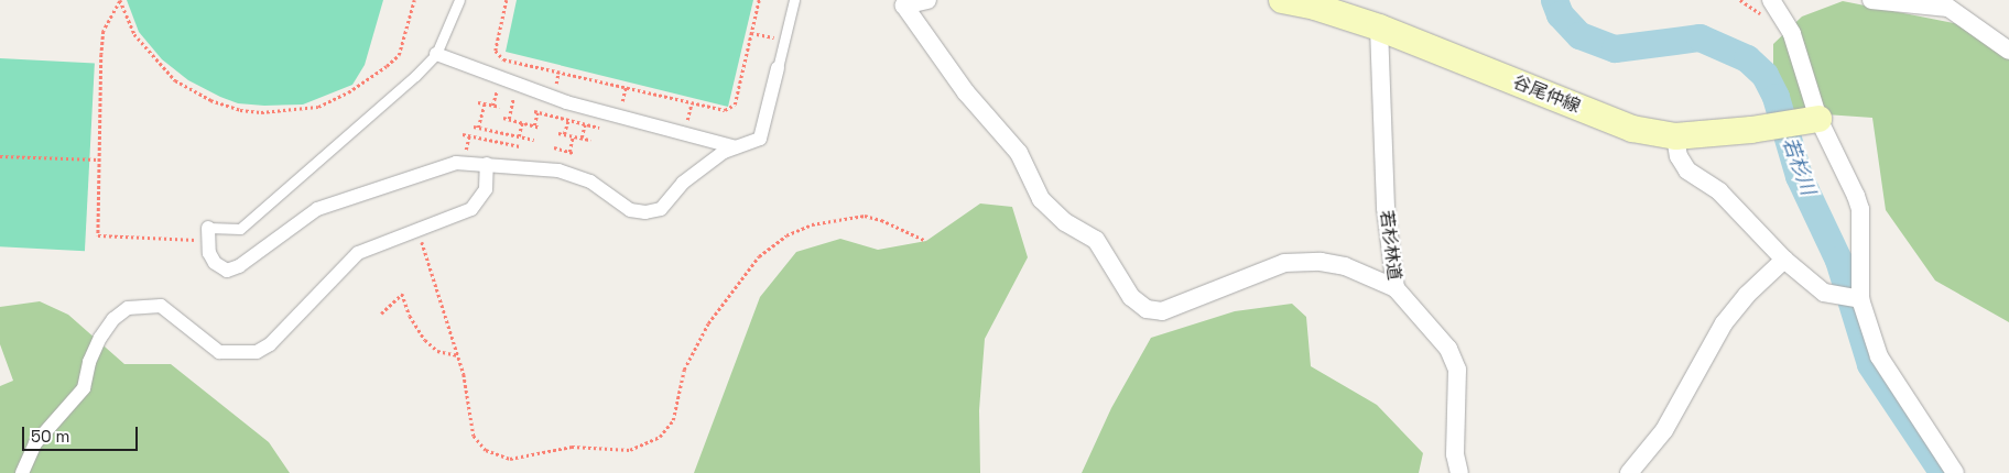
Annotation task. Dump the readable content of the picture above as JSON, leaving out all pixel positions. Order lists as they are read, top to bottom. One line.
{"streets":{"main road":["谷尾仲線"],"street":["若杉林道"]},"crossings":[["谷尾仲線","若杉林道"]],"water":["若杉川"],"scale_bar":"50 m"}
